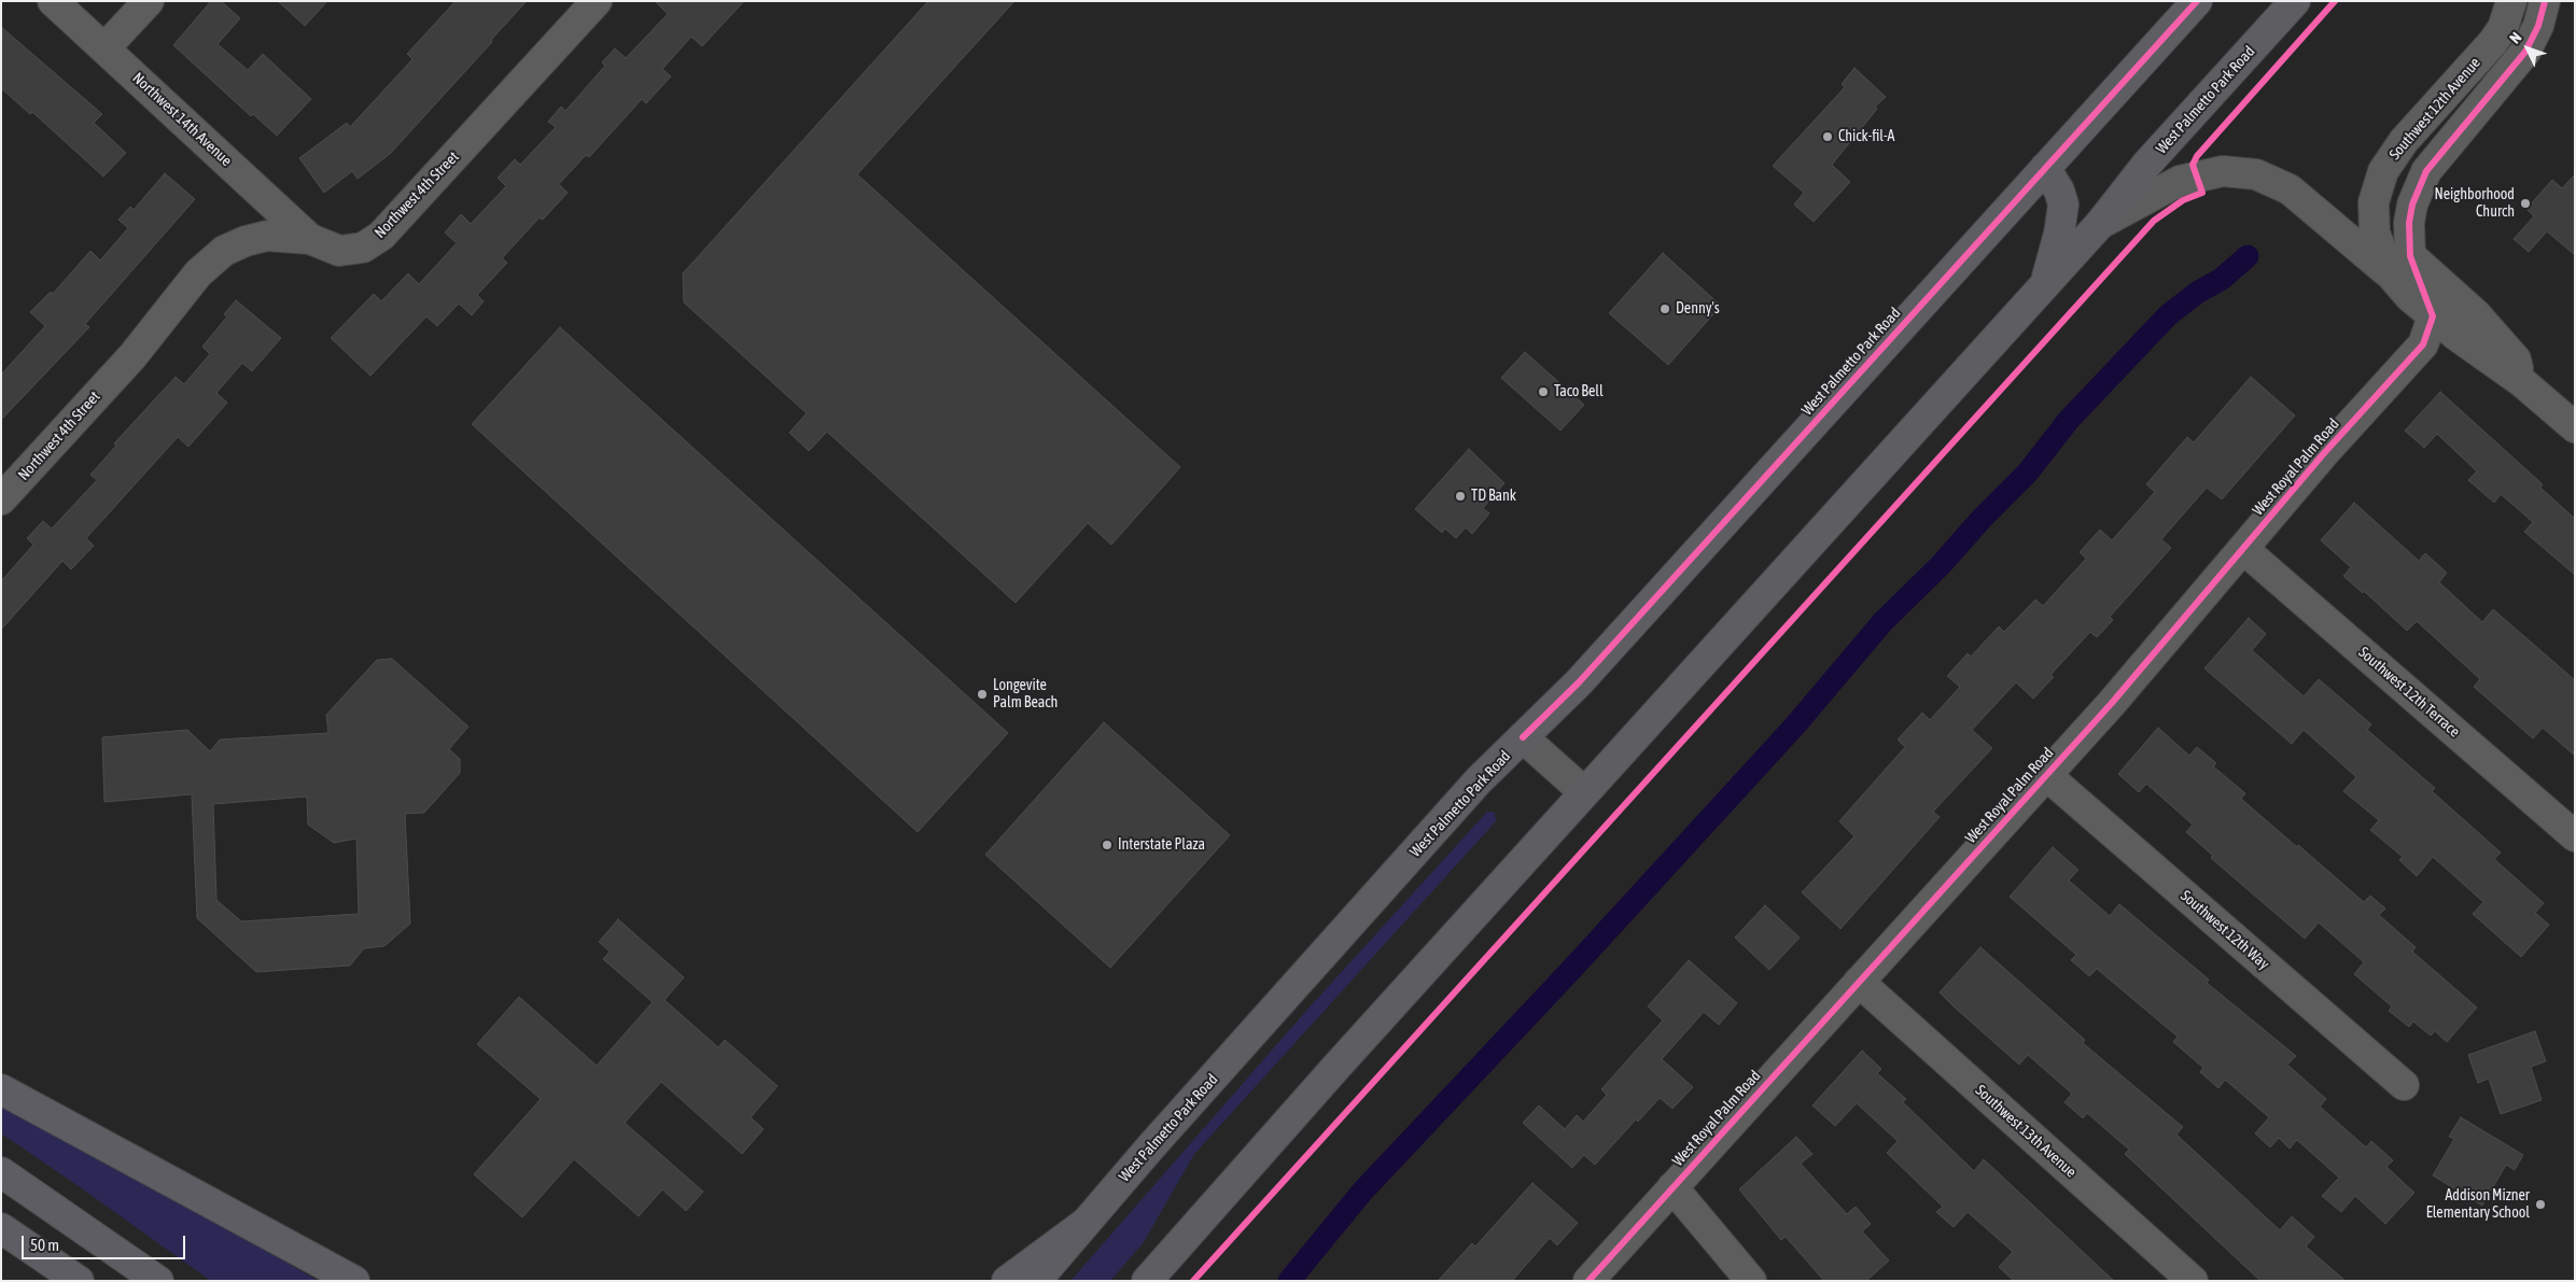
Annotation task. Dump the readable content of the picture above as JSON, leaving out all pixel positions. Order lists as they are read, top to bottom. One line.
{"streets":{"main road":["West Palmetto Park Road"],"street":["Southwest 12th Avenue","Northwest 14th Avenue","Northwest 4th Street","West Royal Palm Road","Southwest 12th Terrace","Southwest 12th Way","Southwest 13th Avenue"]},"crossings":[["Southwest 12th Avenue","West Royal Palm Road"],["Northwest 14th Avenue","Northwest 4th Street"],["West Royal Palm Road","Southwest 12th Terrace"],["West Royal Palm Road","Southwest 12th Way"],["West Royal Palm Road","Southwest 13th Avenue"]],"places":["Chick-fil-A","Neighborhood Church","Denny's","Taco Bell","TD Bank","Longevite Palm Beach","Interstate Plaza","Addison Mizner Elementary School"],"scale_bar":"50 m","north":"top left"}
